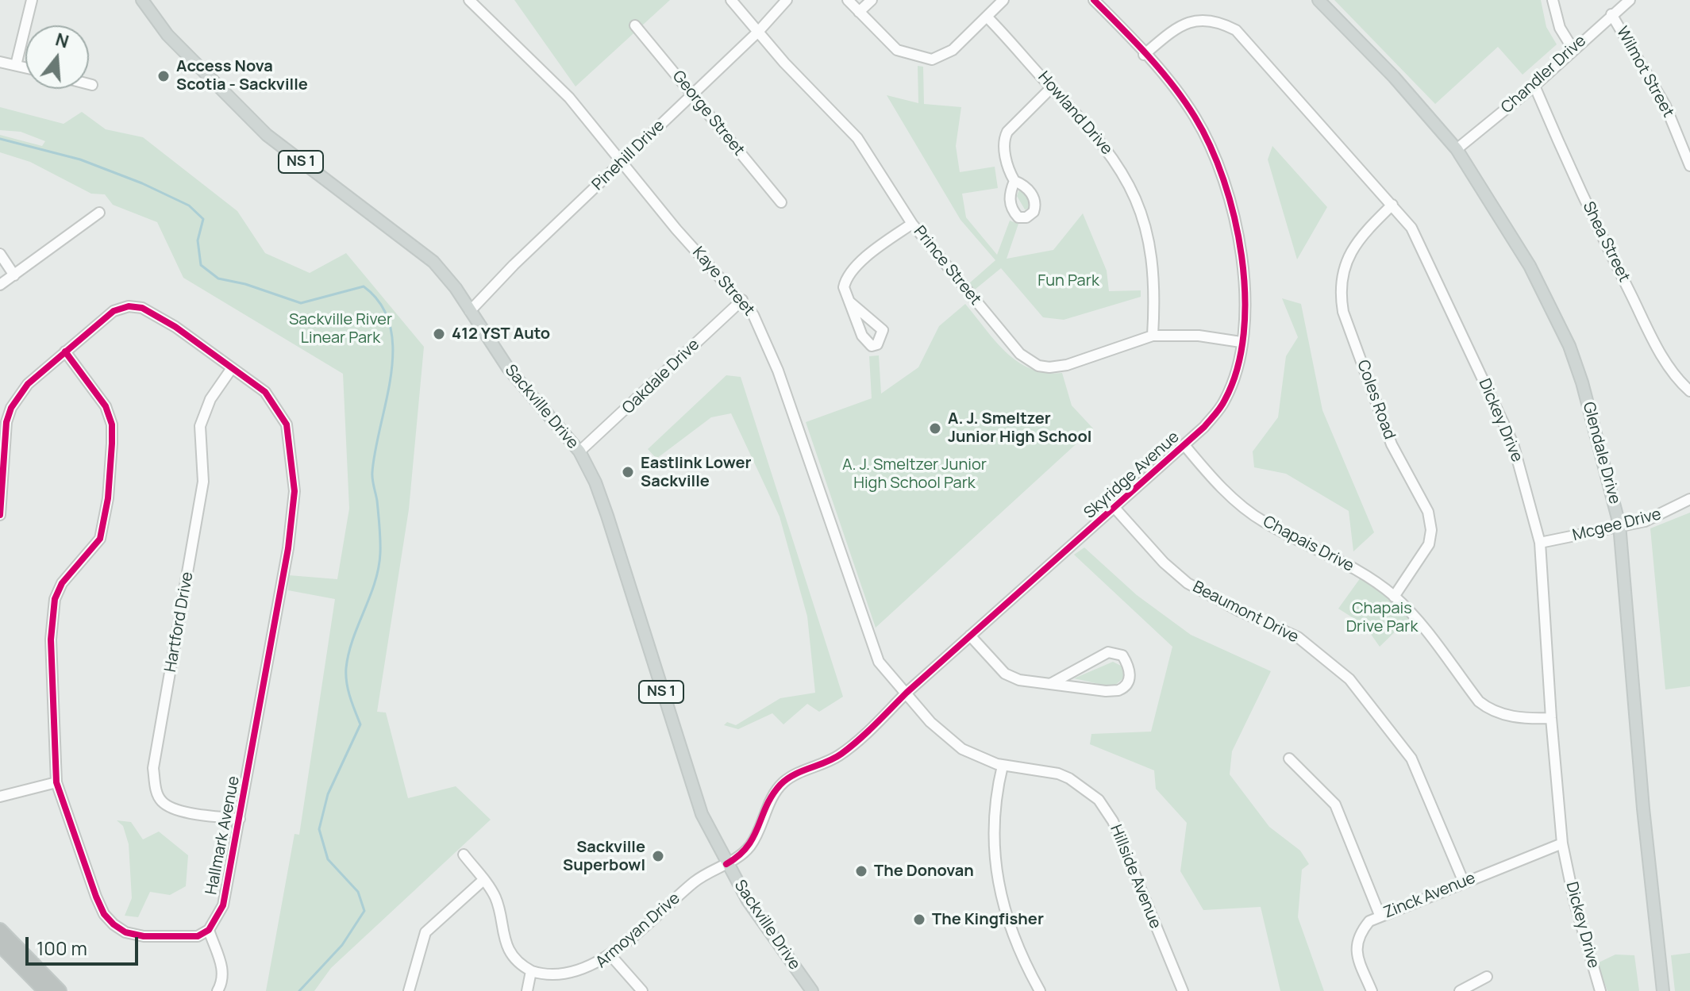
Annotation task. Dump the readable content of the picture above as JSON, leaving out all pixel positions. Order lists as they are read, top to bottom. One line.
{"streets":{"main road":["NS 1","Sackville Drive","Glendale Drive"],"street":["Wilmot Street","Chandler Drive","George Street","Howland Drive","Pinehill Drive","Shea Street","Prince Street","Kaye Street","Oakdale Drive","Coles Road","Dickey Drive","Skyridge Avenue","Mcgee Drive","Chapais Drive","Beaumont Drive","Hartford Drive","Hallmark Avenue","Hillside Avenue","Zinck Avenue","Armoyan Drive"]},"crossings":[["Wilmot Street","Chandler Drive"],["Chandler Drive","Shea Street"],["Chandler Drive","Glendale Drive"],["George Street","Pinehill Drive"],["Howland Drive","Prince Street"],["Pinehill Drive","Prince Street"],["Pinehill Drive","Kaye Street"],["Pinehill Drive","Sackville Drive"],["Prince Street","Skyridge Avenue"],["Kaye Street","Oakdale Drive"],["Kaye Street","Skyridge Avenue"],["Kaye Street","Hillside Avenue"],["Oakdale Drive","Sackville Drive"],["Coles Road","Dickey Drive"],["Coles Road","Chapais Drive"],["Sackville Drive","Skyridge Avenue"],["Sackville Drive","Armoyan Drive"],["Dickey Drive","Skyridge Avenue"],["Dickey Drive","Mcgee Drive"],["Dickey Drive","Chapais Drive"],["Dickey Drive","Zinck Avenue"],["Glendale Drive","Mcgee Drive"],["Skyridge Avenue","Chapais Drive"],["Skyridge Avenue","Beaumont Drive"],["Skyridge Avenue","Hillside Avenue"],["Skyridge Avenue","Armoyan Drive"],["Beaumont Drive","Zinck Avenue"],["Hartford Drive","Hallmark Avenue"]],"parks":["Fun Park","Sackville River Linear Park","A. J. Smeltzer Junior High School Park","Chapais Drive Park"],"places":["Access Nova Scotia - Sackville","412 YST Auto","A. J. Smeltzer Junior High School","Eastlink Lower Sackville","Sackville Superbowl","The Donovan","The Kingfisher"],"scale_bar":"100 m","north":"top"}
